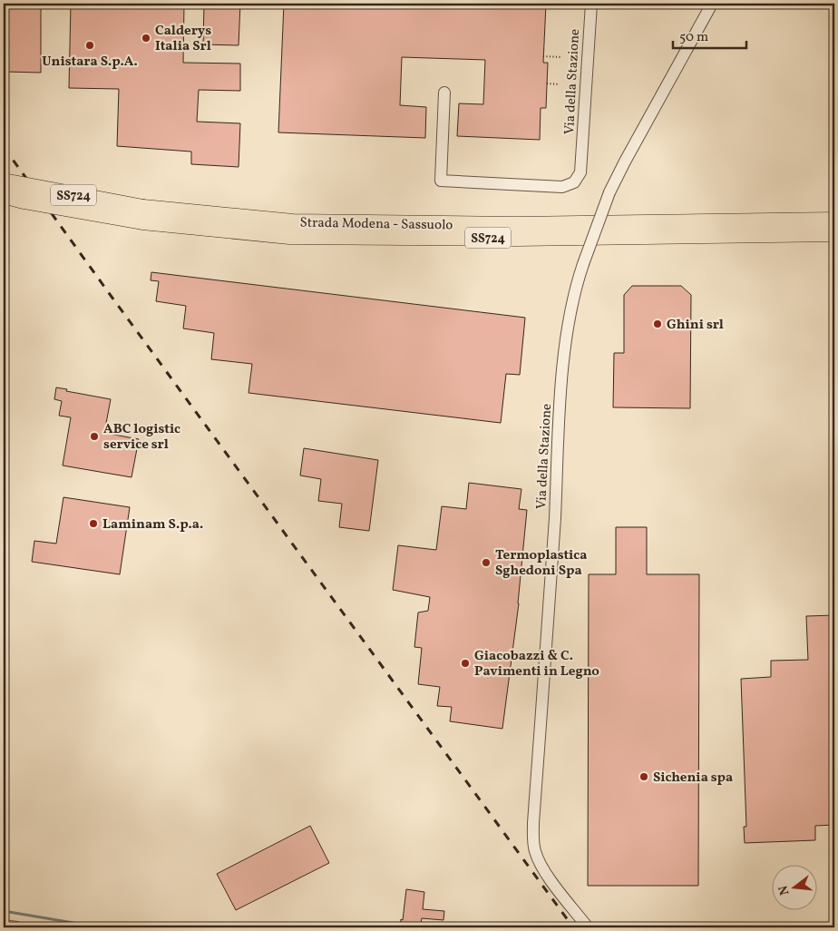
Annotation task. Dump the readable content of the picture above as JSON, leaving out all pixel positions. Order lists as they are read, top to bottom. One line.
{"streets":{"highway":["SS724","Strada Modena - Sassuolo"],"street":["Via della Stazione"]},"places":["Calderys Italia Srl","Unistara S.p.A.","Ghini srl","ABC logistic service srl","Laminam S.p.a.","Termoplastica Sghedoni Spa","Giacobazzi & C. Pavimenti in Legno","Sichenia spa"],"scale_bar":"50 m","north":"left"}
